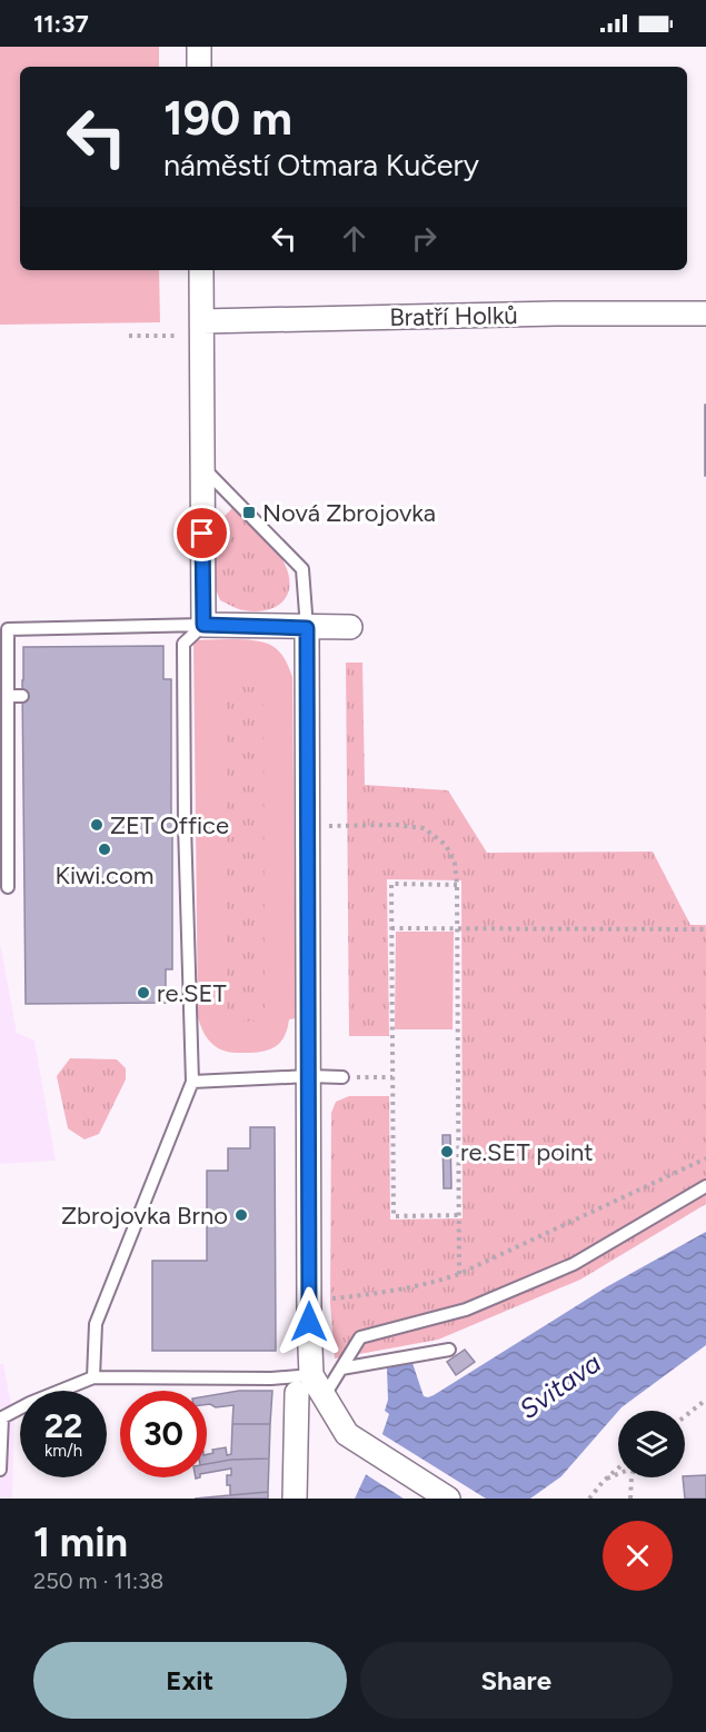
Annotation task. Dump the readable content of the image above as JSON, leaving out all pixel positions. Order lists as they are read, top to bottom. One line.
{"streets":{"street":["Bratří Holků"]},"water":["Svitava"],"places":{"transit":["Nová Zbrojovka"],"other":["ZET Office","Kiwi.com","re.SET","re.SET point","Zbrojovka Brno"]},"page":{"status":"11:37","turn":["190 m","náměstí Otmara Kučery"],"speed":"22 km/h","limit":"30","heading":["1 min","250 m · 11:38"],"buttons":["Exit","Share"]}}
